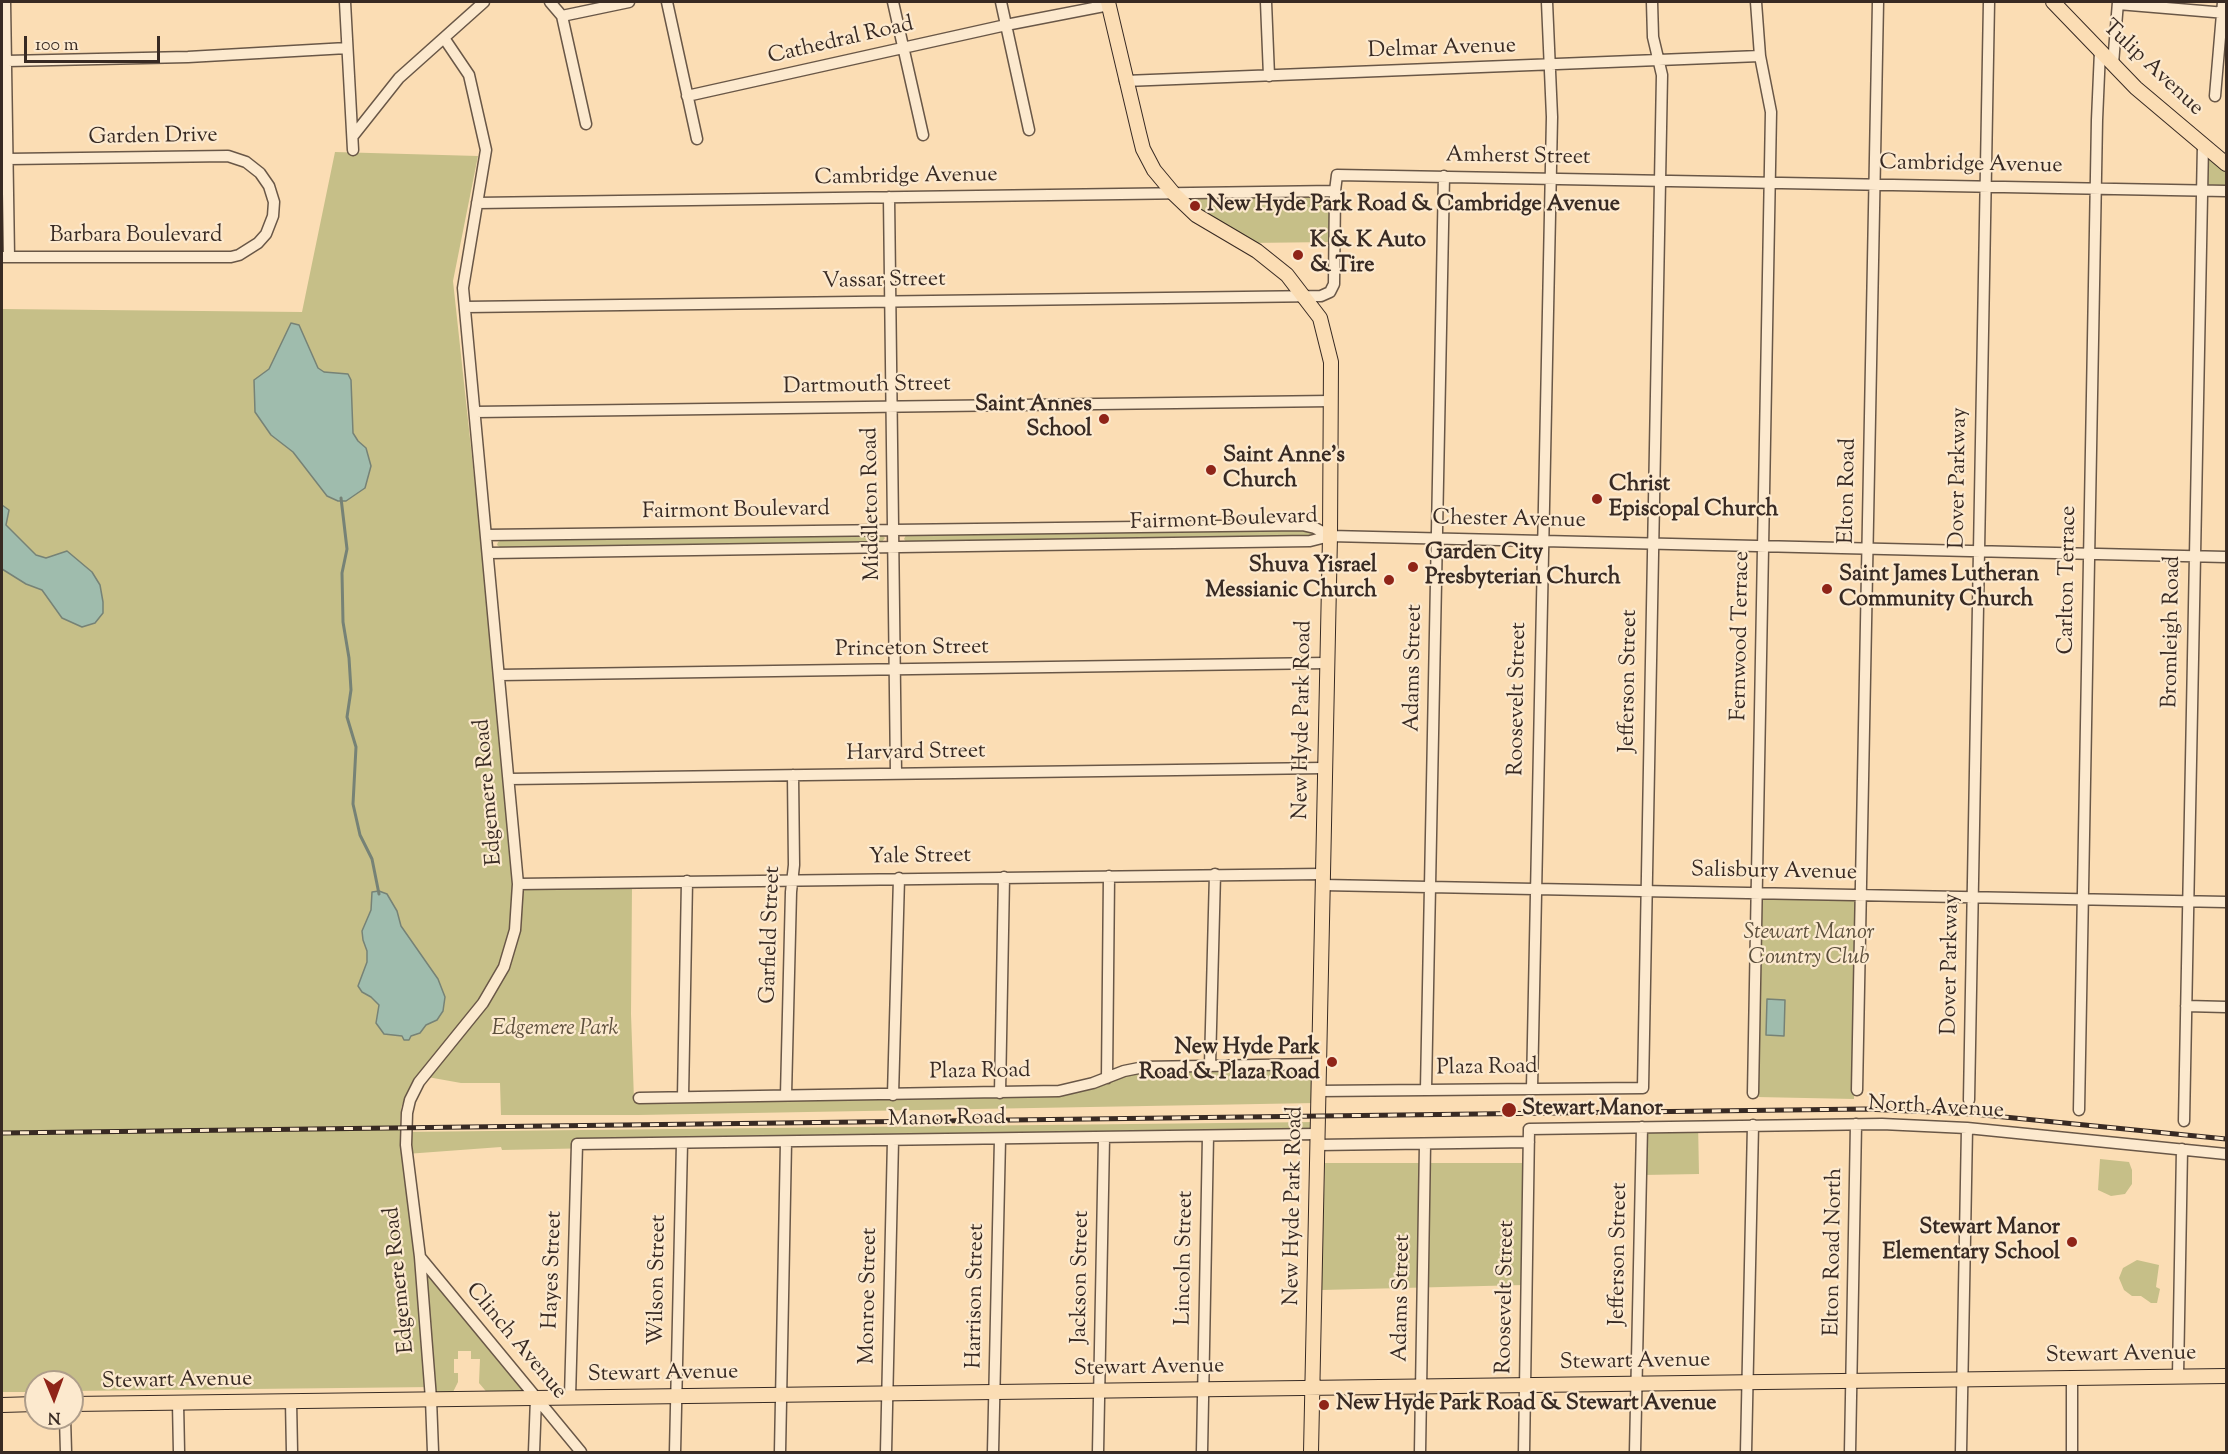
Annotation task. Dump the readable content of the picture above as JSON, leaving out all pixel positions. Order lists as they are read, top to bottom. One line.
{"streets":{"main road":["Tulip Avenue","New Hyde Park Road","Stewart Avenue"],"street":["Cathedral Road","Delmar Avenue","Garden Drive","Amherst Street","Cambridge Avenue","Barbara Boulevard","Vassar Street","Dartmouth Street","Dover Parkway","Elton Road","Middleton Road","Fairmont Boulevard","Chester Avenue","Carlton Terrace","Bromleigh Road","Fernwood Terrace","Princeton Street","Adams Street","Jefferson Street","Roosevelt Street","Harvard Street","Edgemere Road","Yale Street","Salisbury Avenue","Garfield Street","Plaza Road","North Avenue","Manor Road","Elton Road North","Lincoln Street","Hayes Street","Jackson Street","Wilson Street","Monroe Street","Harrison Street","Clinch Avenue"]},"crossings":[["Cathedral Road","New Hyde Park Road"],["Delmar Avenue","Fernwood Terrace"],["Delmar Avenue","Jefferson Street"],["Delmar Avenue","Roosevelt Street"],["Delmar Avenue","New Hyde Park Road"],["Tulip Avenue","Carlton Terrace"],["Tulip Avenue","Bromleigh Road"],["Garden Drive","Barbara Boulevard"],["Amherst Street","Cambridge Avenue"],["Amherst Street","Vassar Street"],["Amherst Street","Adams Street"],["Amherst Street","Jefferson Street"],["Amherst Street","Roosevelt Street"],["Cambridge Avenue","Vassar Street"],["Cambridge Avenue","Dover Parkway"],["Cambridge Avenue","Elton Road"],["Cambridge Avenue","Middleton Road"],["Cambridge Avenue","Carlton Terrace"],["Cambridge Avenue","Bromleigh Road"],["Cambridge Avenue","Fernwood Terrace"],["Cambridge Avenue","New Hyde Park Road"],["Cambridge Avenue","Edgemere Road"],["Vassar Street","Middleton Road"],["Vassar Street","New Hyde Park Road"],["Vassar Street","Edgemere Road"],["Dartmouth Street","Middleton Road"],["Dartmouth Street","New Hyde Park Road"],["Dartmouth Street","Edgemere Road"],["Dover Parkway","Chester Avenue"],["Dover Parkway","Salisbury Avenue"],["Elton Road","Chester Avenue"],["Elton Road","Salisbury Avenue"],["Middleton Road","Fairmont Boulevard"],["Middleton Road","Princeton Street"],["Middleton Road","Harvard Street"],["Fairmont Boulevard","Chester Avenue"],["Fairmont Boulevard","New Hyde Park Road"],["Fairmont Boulevard","Edgemere Road"],["Chester Avenue","Carlton Terrace"],["Chester Avenue","Bromleigh Road"],["Chester Avenue","Fernwood Terrace"],["Chester Avenue","Adams Street"],["Chester Avenue","Jefferson Street"],["Chester Avenue","Roosevelt Street"],["Chester Avenue","New Hyde Park Road"],["Carlton Terrace","Salisbury Avenue"],["Bromleigh Road","Salisbury Avenue"],["Fernwood Terrace","Salisbury Avenue"],["Princeton Street","New Hyde Park Road"],["Princeton Street","Edgemere Road"],["Adams Street","Salisbury Avenue"],["Adams Street","Plaza Road"],["Adams Street","Manor Road"],["Adams Street","Stewart Avenue"],["Jefferson Street","Salisbury Avenue"],["Jefferson Street","Plaza Road"],["Jefferson Street","North Avenue"],["Jefferson Street","Stewart Avenue"],["Roosevelt Street","Salisbury Avenue"],["Roosevelt Street","Plaza Road"],["Roosevelt Street","Manor Road"],["Roosevelt Street","Stewart Avenue"],["New Hyde Park Road","Harvard Street"],["New Hyde Park Road","Yale Street"],["New Hyde Park Road","Salisbury Avenue"],["New Hyde Park Road","Plaza Road"],["New Hyde Park Road","Manor Road"],["New Hyde Park Road","Stewart Avenue"],["Harvard Street","Edgemere Road"],["Harvard Street","Garfield Street"],["Edgemere Road","Yale Street"],["Edgemere Road","Clinch Avenue"],["Edgemere Road","Stewart Avenue"],["Yale Street","Salisbury Avenue"],["Yale Street","Garfield Street"],["Garfield Street","Plaza Road"],["North Avenue","Elton Road North"],["Manor Road","Lincoln Street"],["Manor Road","Hayes Street"],["Manor Road","Jackson Street"],["Manor Road","Wilson Street"],["Manor Road","Monroe Street"],["Manor Road","Harrison Street"],["Elton Road North","Stewart Avenue"],["Lincoln Street","Stewart Avenue"],["Hayes Street","Stewart Avenue"],["Jackson Street","Stewart Avenue"],["Wilson Street","Stewart Avenue"],["Monroe Street","Stewart Avenue"],["Harrison Street","Stewart Avenue"],["Clinch Avenue","Stewart Avenue"]],"parks":["Stewart Manor Country Club","Edgemere Park"],"places":["New Hyde Park Road & Cambridge Avenue","K & K Auto & Tire","Saint Annes School","Saint Anne's Church","Christ Episcopal Church","Garden City Presbyterian Church","Shuva Yisrael Messianic Church","Saint James Lutheran Community Church","New Hyde Park Road & Plaza Road","Stewart Manor","Stewart Manor Elementary School","New Hyde Park Road & Stewart Avenue"],"scale_bar":"100 m","north":"bottom"}
